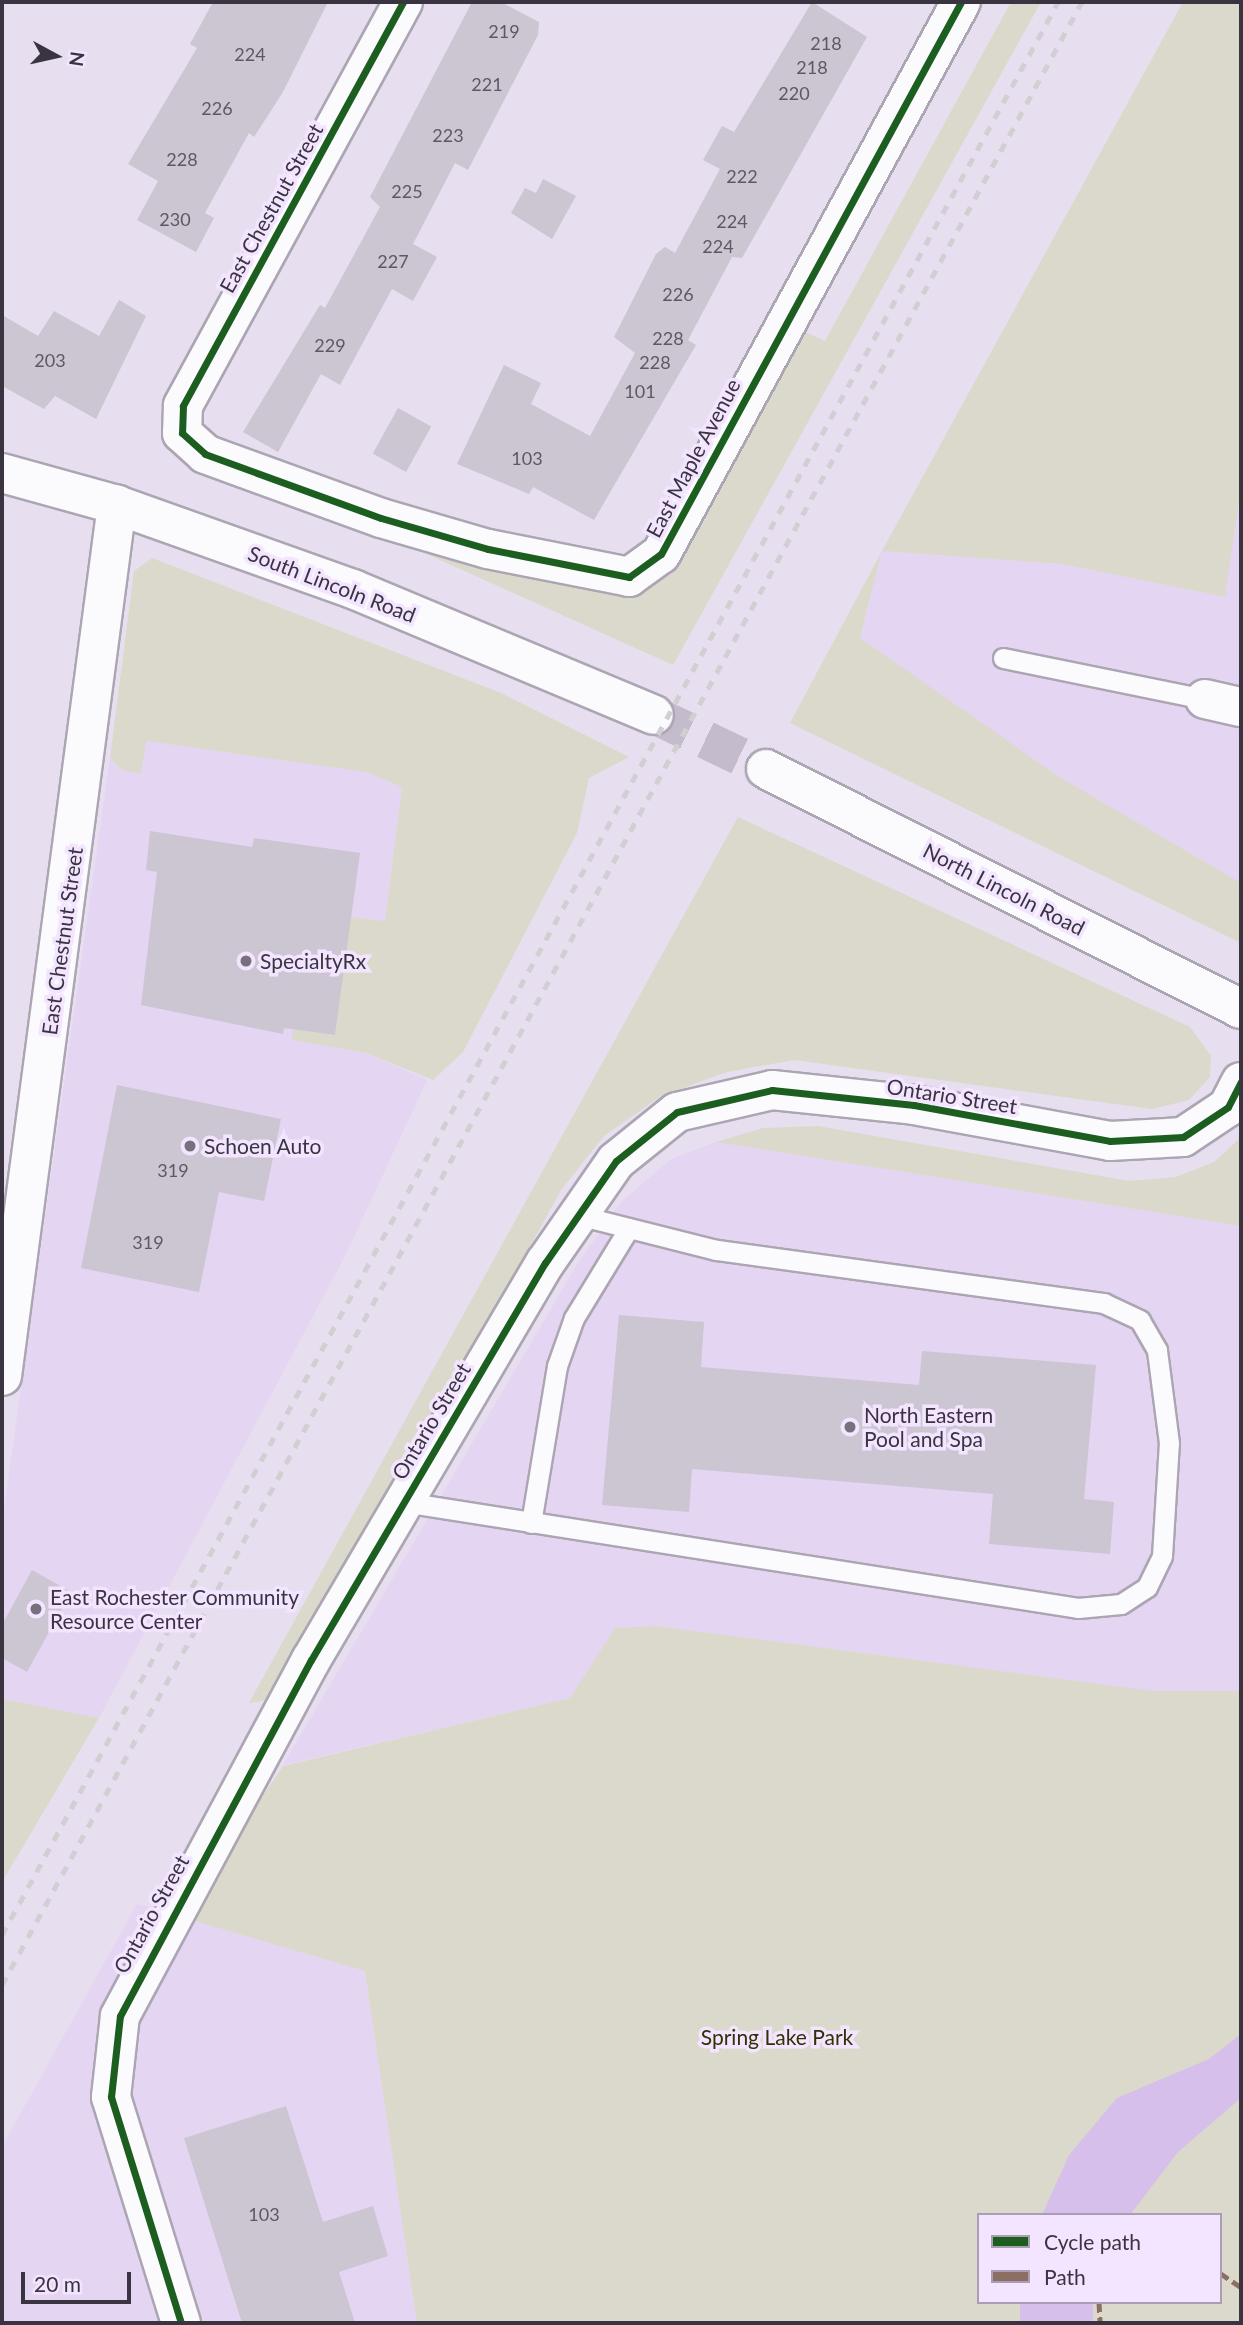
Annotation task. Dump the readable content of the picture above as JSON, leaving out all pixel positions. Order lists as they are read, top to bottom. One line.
{"streets":{"street":["East Chestnut Street","East Maple Avenue","South Lincoln Road","North Lincoln Road","Ontario Street"]},"crossings":[["East Chestnut Street","East Maple Avenue"],["East Chestnut Street","South Lincoln Road"]],"parks":["Spring Lake Park"],"places":["SpecialtyRx","Schoen Auto","North Eastern Pool and Spa","East Rochester Community Resource Center"],"house_numbers":["219","218","224","218","221","220","226","223","228","222","225","230","224","224","227","226","228","229","203","228","101","103","319","319","103"],"legend":["Cycle path","Path"],"scale_bar":"20 m","north":"right"}
